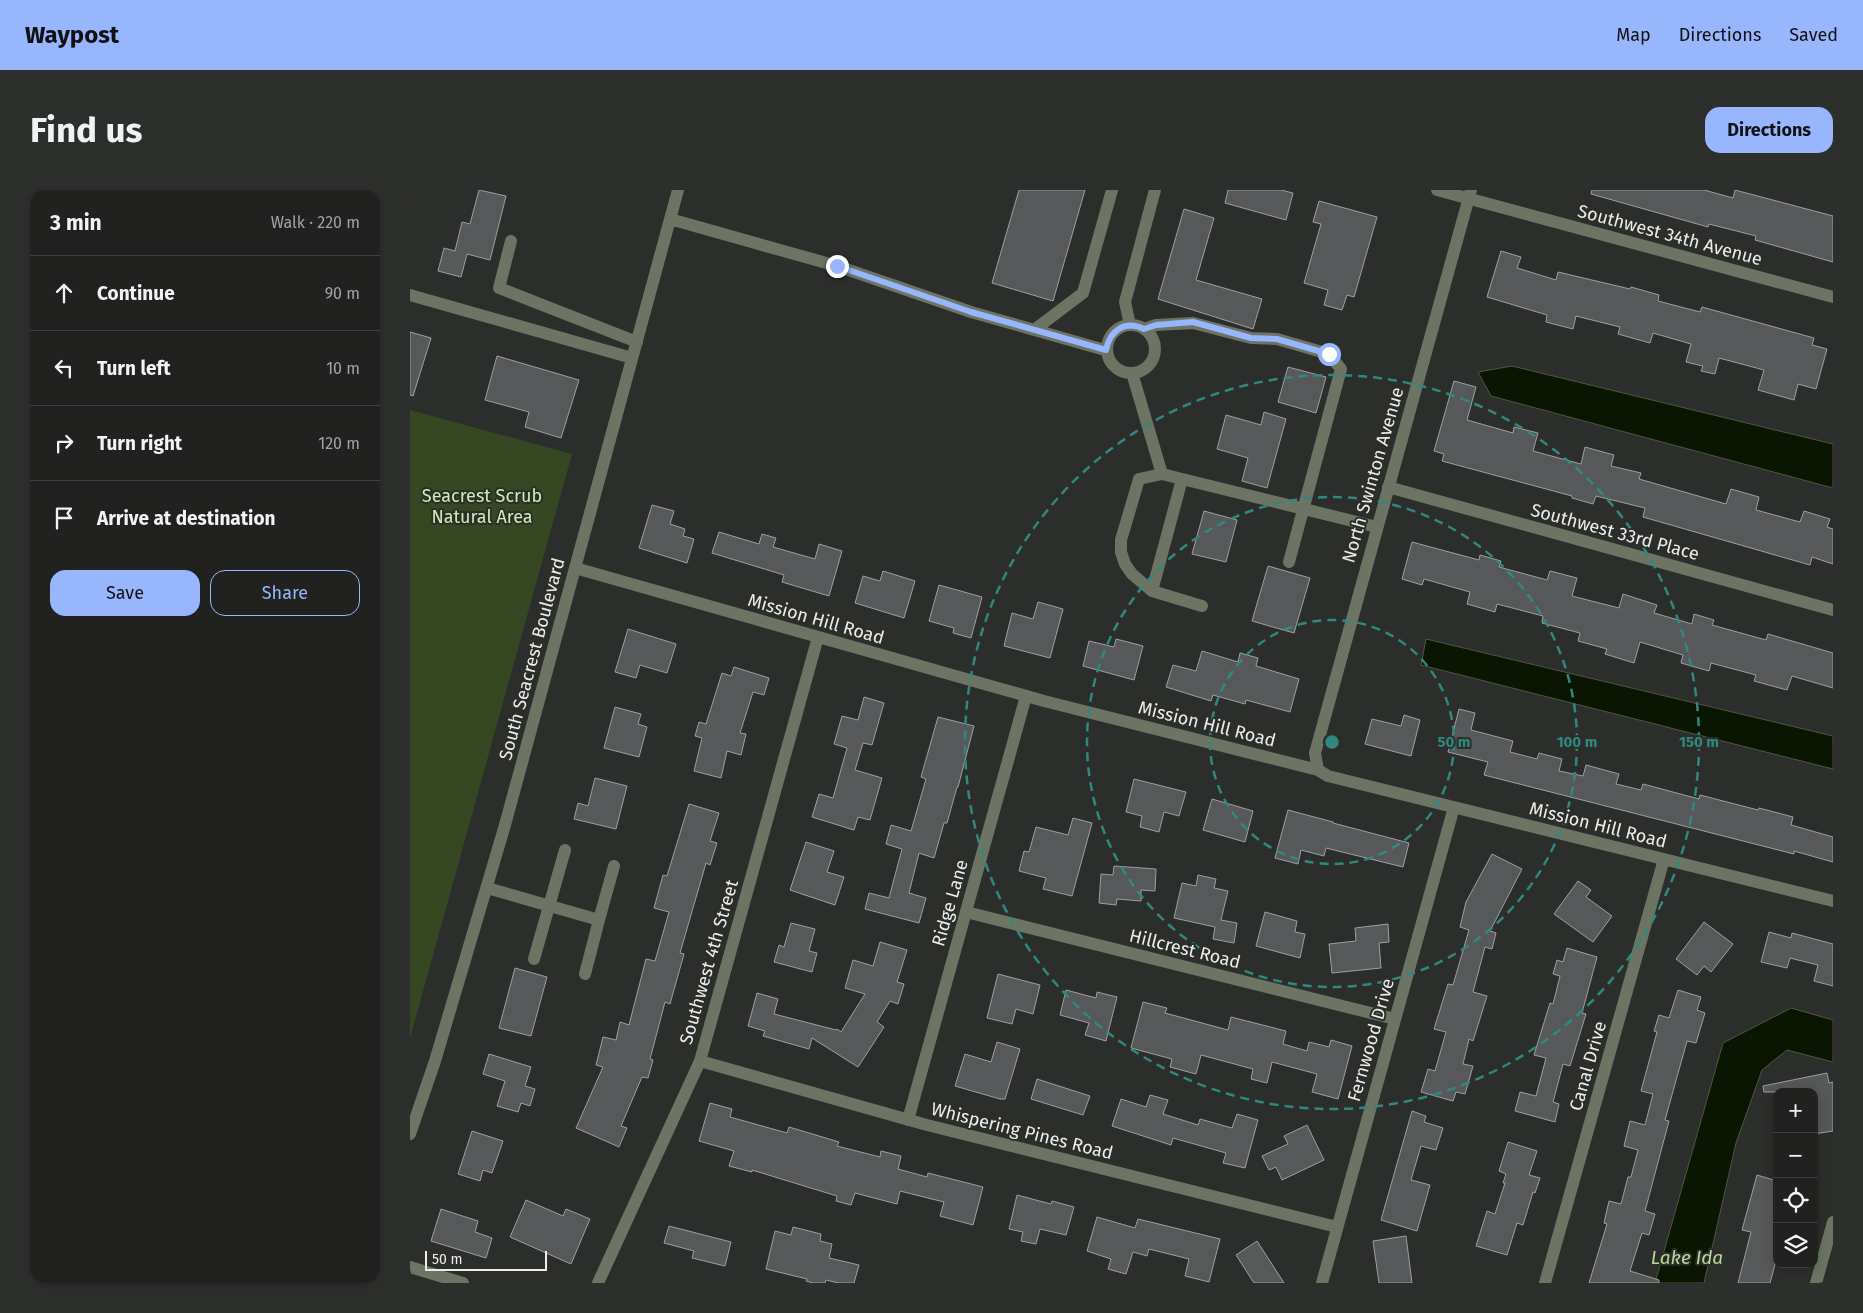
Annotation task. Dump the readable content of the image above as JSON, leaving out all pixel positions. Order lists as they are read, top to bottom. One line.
{"streets":{"street":["Southwest 34th Avenue","North Swinton Avenue","Southwest 33rd Place","Mission Hill Road","South Seacrest Boulevard","Ridge Lane","Hillcrest Road","Southwest 4th Street","Fernwood Drive","Canal Drive","Whispering Pines Road"]},"crossings":[["Southwest 34th Avenue","North Swinton Avenue"],["North Swinton Avenue","Southwest 33rd Place"],["North Swinton Avenue","Mission Hill Road"],["Mission Hill Road","South Seacrest Boulevard"],["Mission Hill Road","Ridge Lane"],["Mission Hill Road","Southwest 4th Street"],["Mission Hill Road","Fernwood Drive"],["Mission Hill Road","Canal Drive"],["Ridge Lane","Hillcrest Road"],["Ridge Lane","Whispering Pines Road"],["Hillcrest Road","Fernwood Drive"],["Southwest 4th Street","Whispering Pines Road"],["Fernwood Drive","Whispering Pines Road"]],"water":["Lake Ida"],"parks":["Seacrest Scrub Natural Area"],"scale_bar":"50 m","page":{"header":"Waypost","nav":["Map","Directions","Saved"],"buttons":["Directions",["Save","Share"]],"title":"Find us","heading":["3 min","Walk · 220 m"],"list":[["Continue","90 m"],["Turn left","10 m"],["Turn right","120 m"],"Arrive at destination"],"map_buttons":["+","−"],"scale":"50 m"},"rings":["50 m","100 m","150 m"]}
